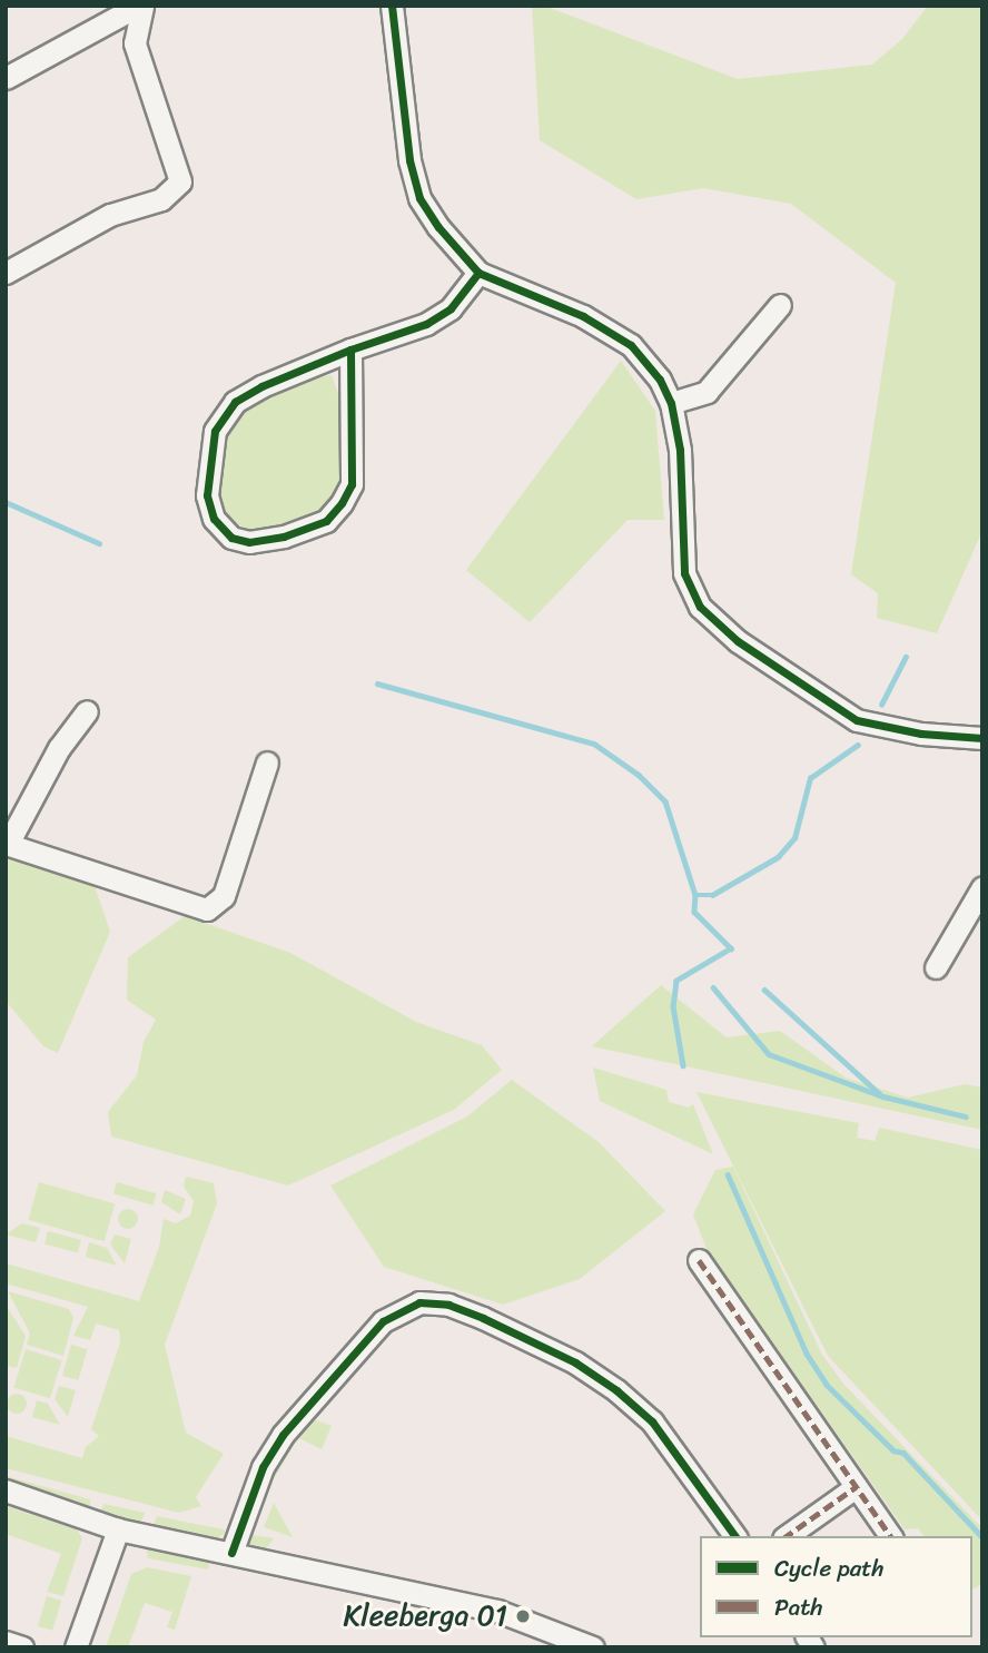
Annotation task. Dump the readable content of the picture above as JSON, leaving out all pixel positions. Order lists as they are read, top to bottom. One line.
{"places":["Kleeberga 01"],"legend":["Cycle path","Path"]}
